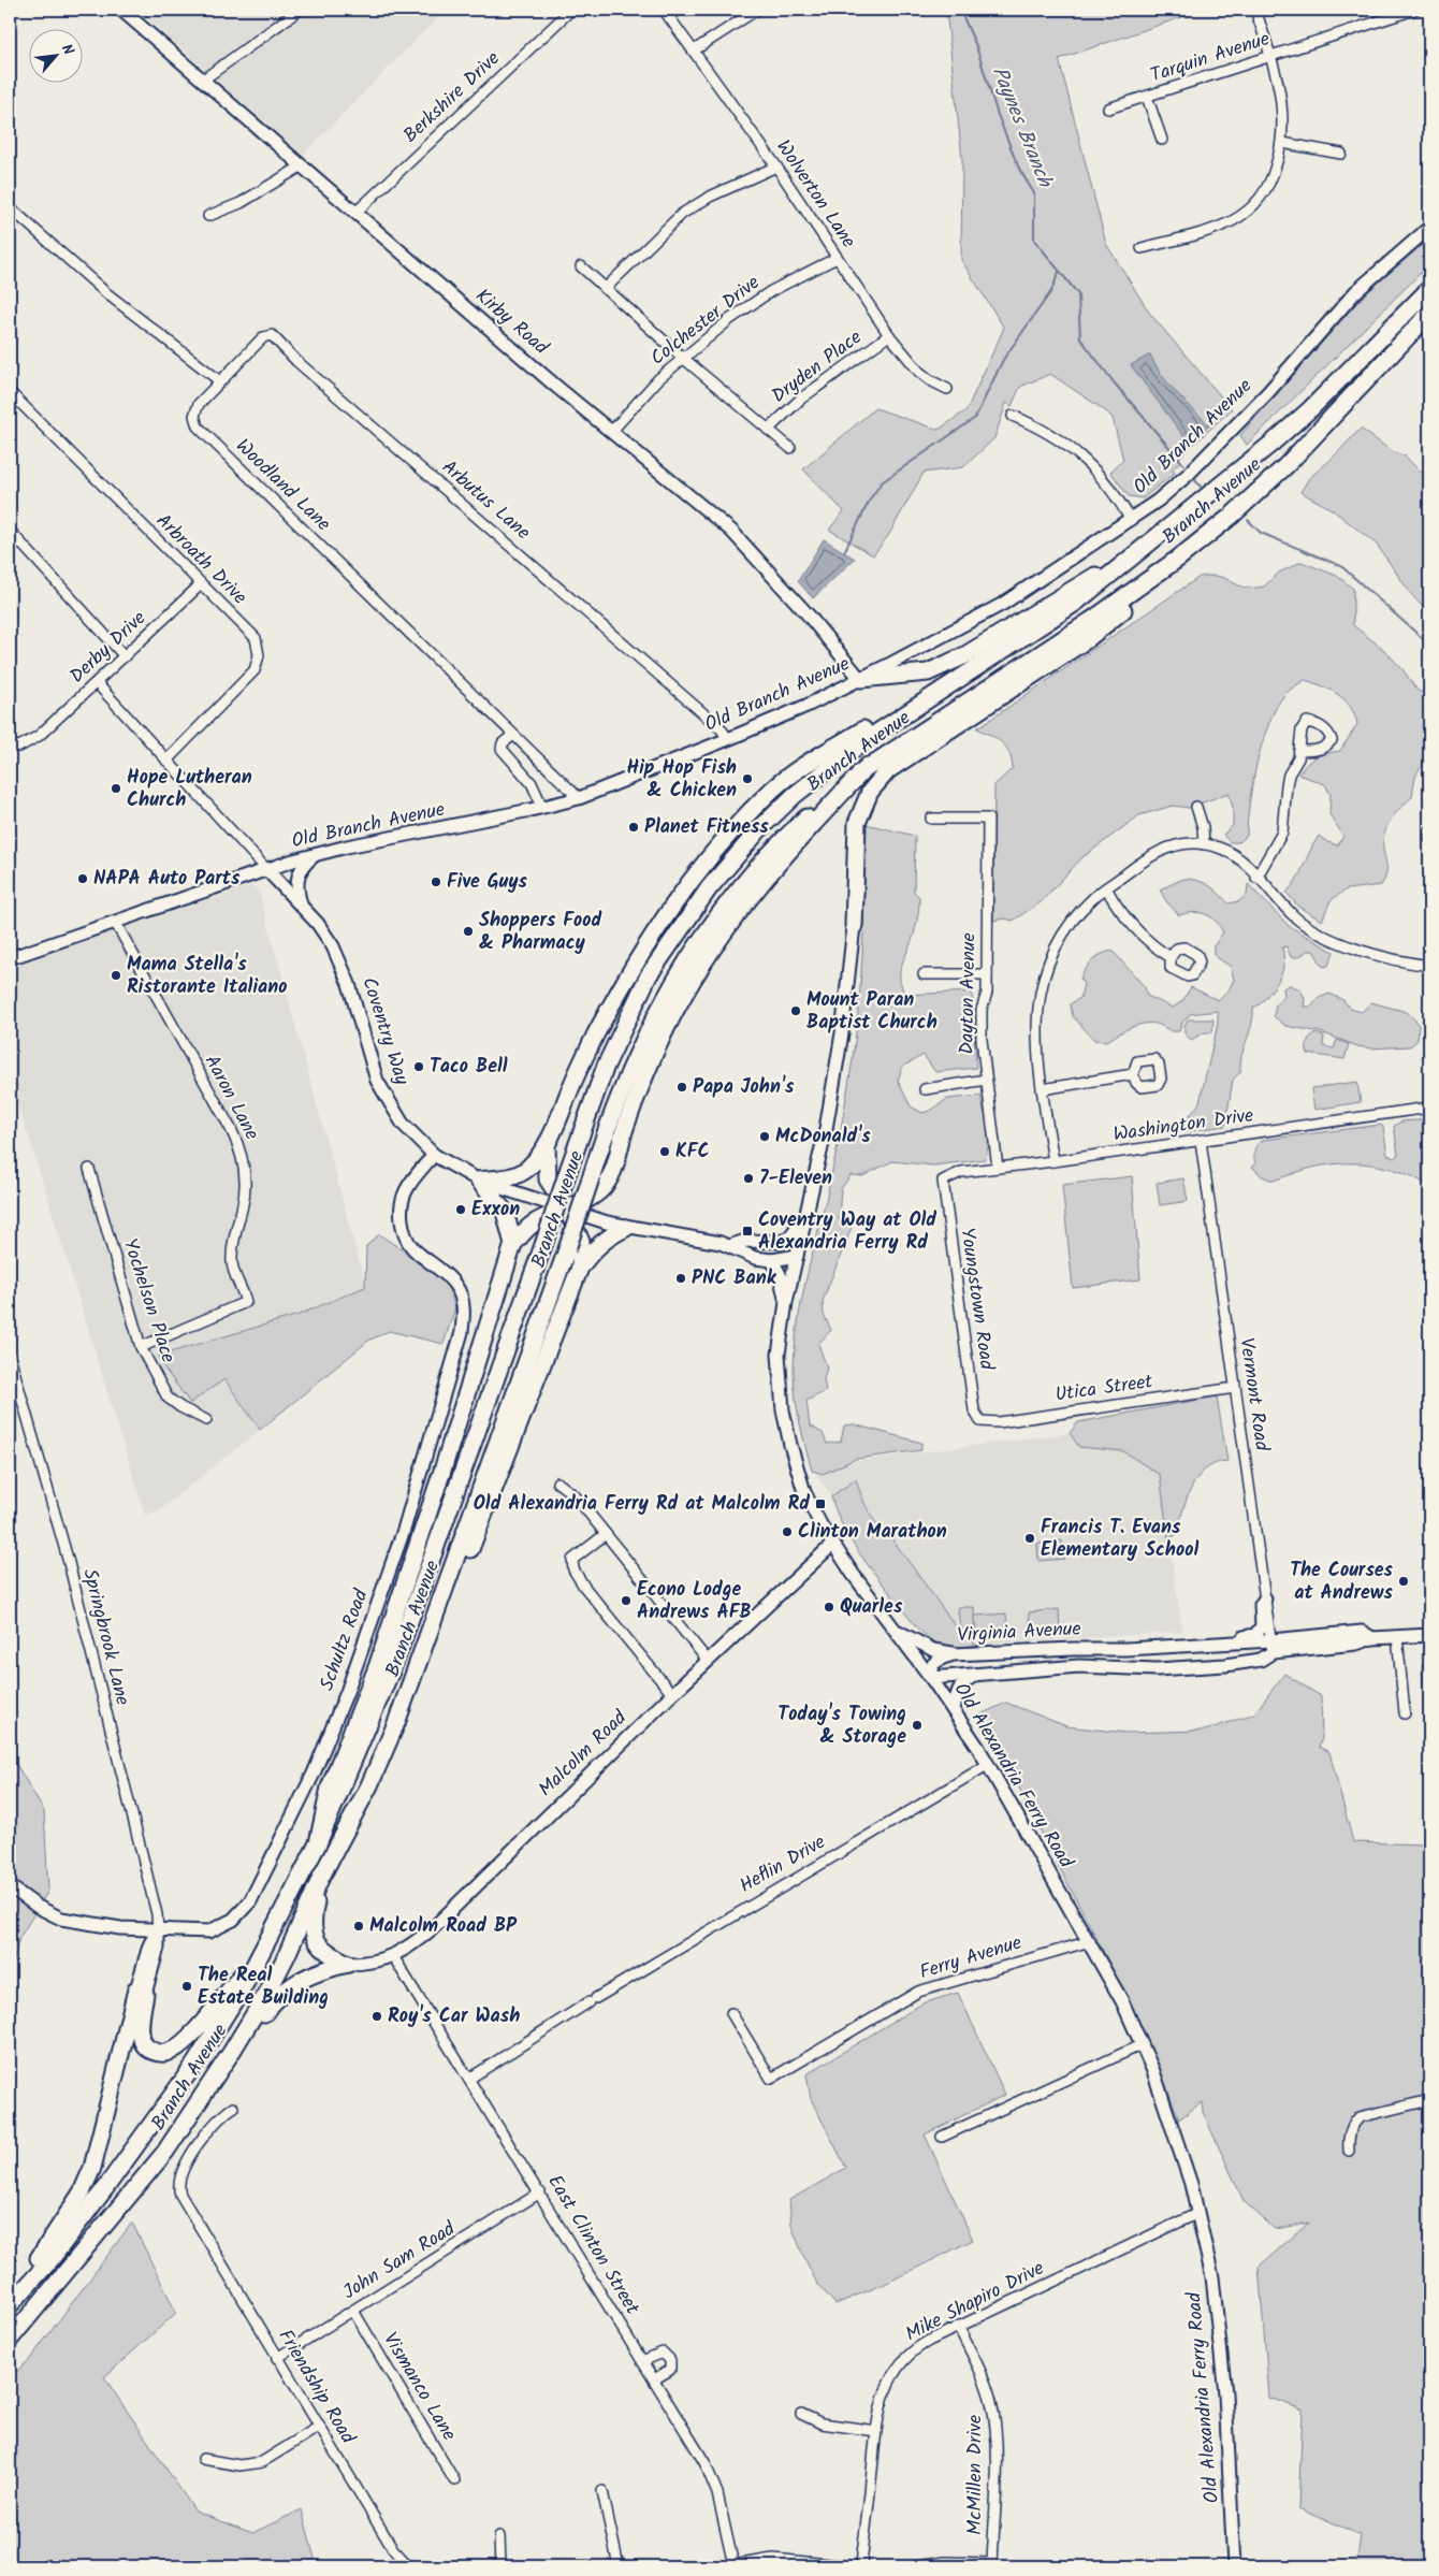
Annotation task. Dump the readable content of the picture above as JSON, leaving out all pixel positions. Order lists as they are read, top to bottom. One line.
{"streets":{"highway":["Branch Avenue"],"main road":["Kirby Road","Old Branch Avenue","Coventry Way","Virginia Avenue","Schultz Road","Malcolm Road","Old Alexandria Ferry Road"],"street":["Tarquin Avenue","Berkshire Drive","Wolverton Lane","Colchester Drive","Dryden Place","Woodland Lane","Arbutus Lane","Arbroath Drive","Derby Drive","Dayton Avenue","Aaron Lane","Washington Drive","Youngstown Road","Yochelson Place","Utica Street","Vermont Road","Springbrook Lane","Heflin Drive","Ferry Avenue","East Clinton Street","John Sam Road","Mike Shapiro Drive","Friendship Road","Vismanco Lane","McMillen Drive"]},"crossings":[["Berkshire Drive","Kirby Road"],["Wolverton Lane","Colchester Drive"],["Wolverton Lane","Dryden Place"],["Colchester Drive","Kirby Road"],["Kirby Road","Old Branch Avenue"],["Old Branch Avenue","Woodland Lane"],["Old Branch Avenue","Arbutus Lane"],["Old Branch Avenue","Coventry Way"],["Old Branch Avenue","Aaron Lane"],["Woodland Lane","Arbutus Lane"],["Arbroath Drive","Derby Drive"],["Arbroath Drive","Coventry Way"],["Derby Drive","Coventry Way"],["Dayton Avenue","Washington Drive"],["Coventry Way","Schultz Road"],["Coventry Way","Old Alexandria Ferry Road"],["Aaron Lane","Yochelson Place"],["Washington Drive","Youngstown Road"],["Washington Drive","Vermont Road"],["Youngstown Road","Utica Street"],["Utica Street","Vermont Road"],["Vermont Road","Virginia Avenue"],["Virginia Avenue","Old Alexandria Ferry Road"],["Springbrook Lane","Schultz Road"],["Malcolm Road","Old Alexandria Ferry Road"],["Malcolm Road","East Clinton Street"],["Old Alexandria Ferry Road","Heflin Drive"],["Old Alexandria Ferry Road","Ferry Avenue"],["Old Alexandria Ferry Road","Mike Shapiro Drive"],["Heflin Drive","East Clinton Street"],["East Clinton Street","John Sam Road"],["John Sam Road","Friendship Road"],["John Sam Road","Vismanco Lane"],["Mike Shapiro Drive","McMillen Drive"]],"water":["Paynes Branch"],"places":{"other":["Hip Hop Fish & Chicken","Hope Lutheran Church","Planet Fitness","NAPA Auto Parts","Five Guys","Shoppers Food & Pharmacy","Mama Stella's Ristorante Italiano","Mount Paran Baptist Church","Taco Bell","Papa John's","McDonald's","KFC","7-Eleven","Exxon","PNC Bank","Clinton Marathon","Francis T. Evans Elementary School","The Courses at Andrews","Econo Lodge Andrews AFB","Quarles","Today's Towing & Storage","Malcolm Road BP","The Real Estate Building","Roy's Car Wash"],"transit":["Coventry Way at Old Alexandria Ferry Rd","Old Alexandria Ferry Rd at Malcolm Rd"]},"north":"top right"}
